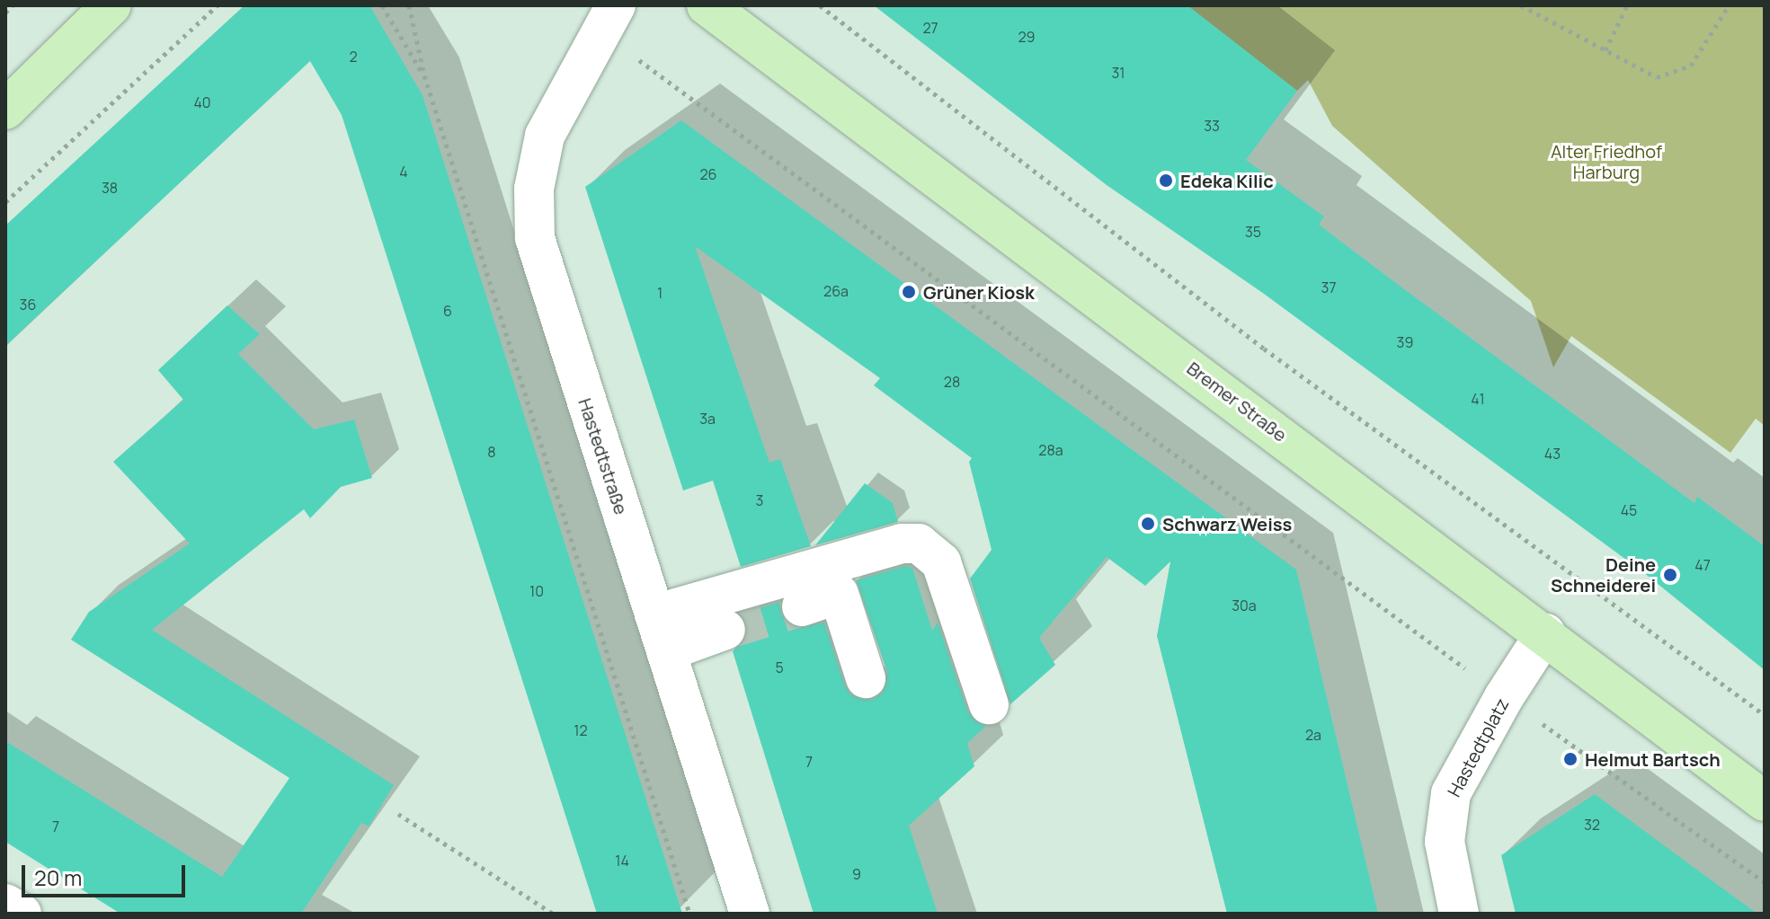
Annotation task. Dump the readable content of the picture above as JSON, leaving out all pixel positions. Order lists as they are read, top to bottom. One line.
{"streets":{"main road":["Bremer Straße"],"street":["Hastedtstraße","Hastedtplatz"]},"crossings":[["Bremer Straße","Hastedtplatz"]],"parks":["Alter Friedhof Harburg"],"places":["Edeka Kilic","Grüner Kiosk","Schwarz Weiss","Deine Schneiderei","Helmut Bartsch"],"house_numbers":["27","29","2","31","40","33","4","26","38","35","37","26a","1","36","6","39","28","41","3a","28a","8","43","3","45","47","10","30a","5","12","2a","7","32","7","14","9"],"scale_bar":"20 m"}
